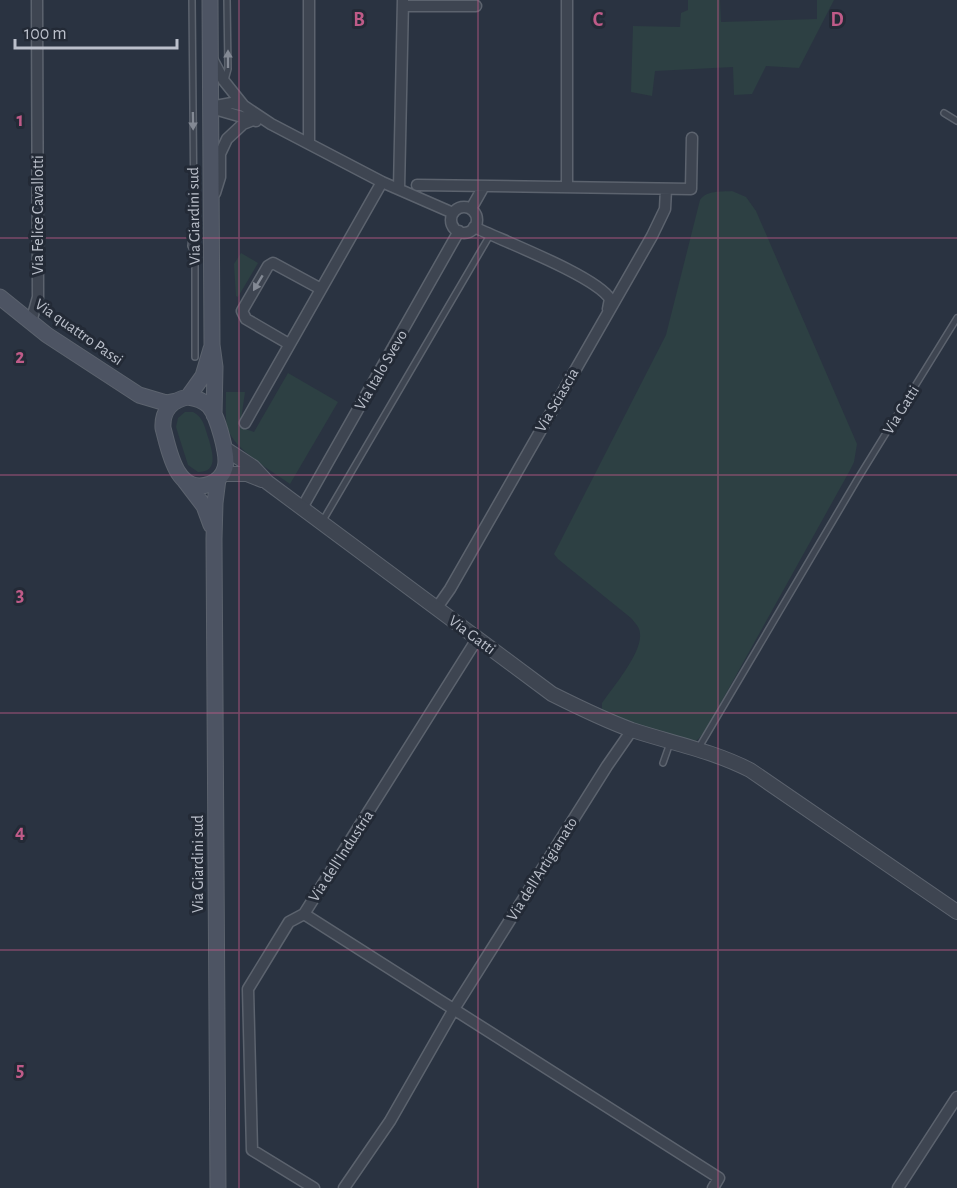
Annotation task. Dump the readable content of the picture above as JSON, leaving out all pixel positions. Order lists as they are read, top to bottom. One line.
{"streets":{"main road":["Via Giardini sud","Via quattro Passi"],"street":["Via Felice Cavallotti","Via Italo Svevo","Via Sciascia","Via Gatti","Via dell'Industria","Via dell'Artigianato"]},"crossings":[["Via Felice Cavallotti","Via quattro Passi"],["Via Giardini sud","Via quattro Passi"],["Via Giardini sud","Via Gatti"],["Via quattro Passi","Via Gatti"],["Via Italo Svevo","Via Gatti"],["Via Sciascia","Via Gatti"],["Via Gatti","Via dell'Industria"],["Via Gatti","Via dell'Artigianato"]],"scale_bar":"100 m","grid":{"columns":["B","C","D"],"rows":["1","2","3","4","5"]}}
